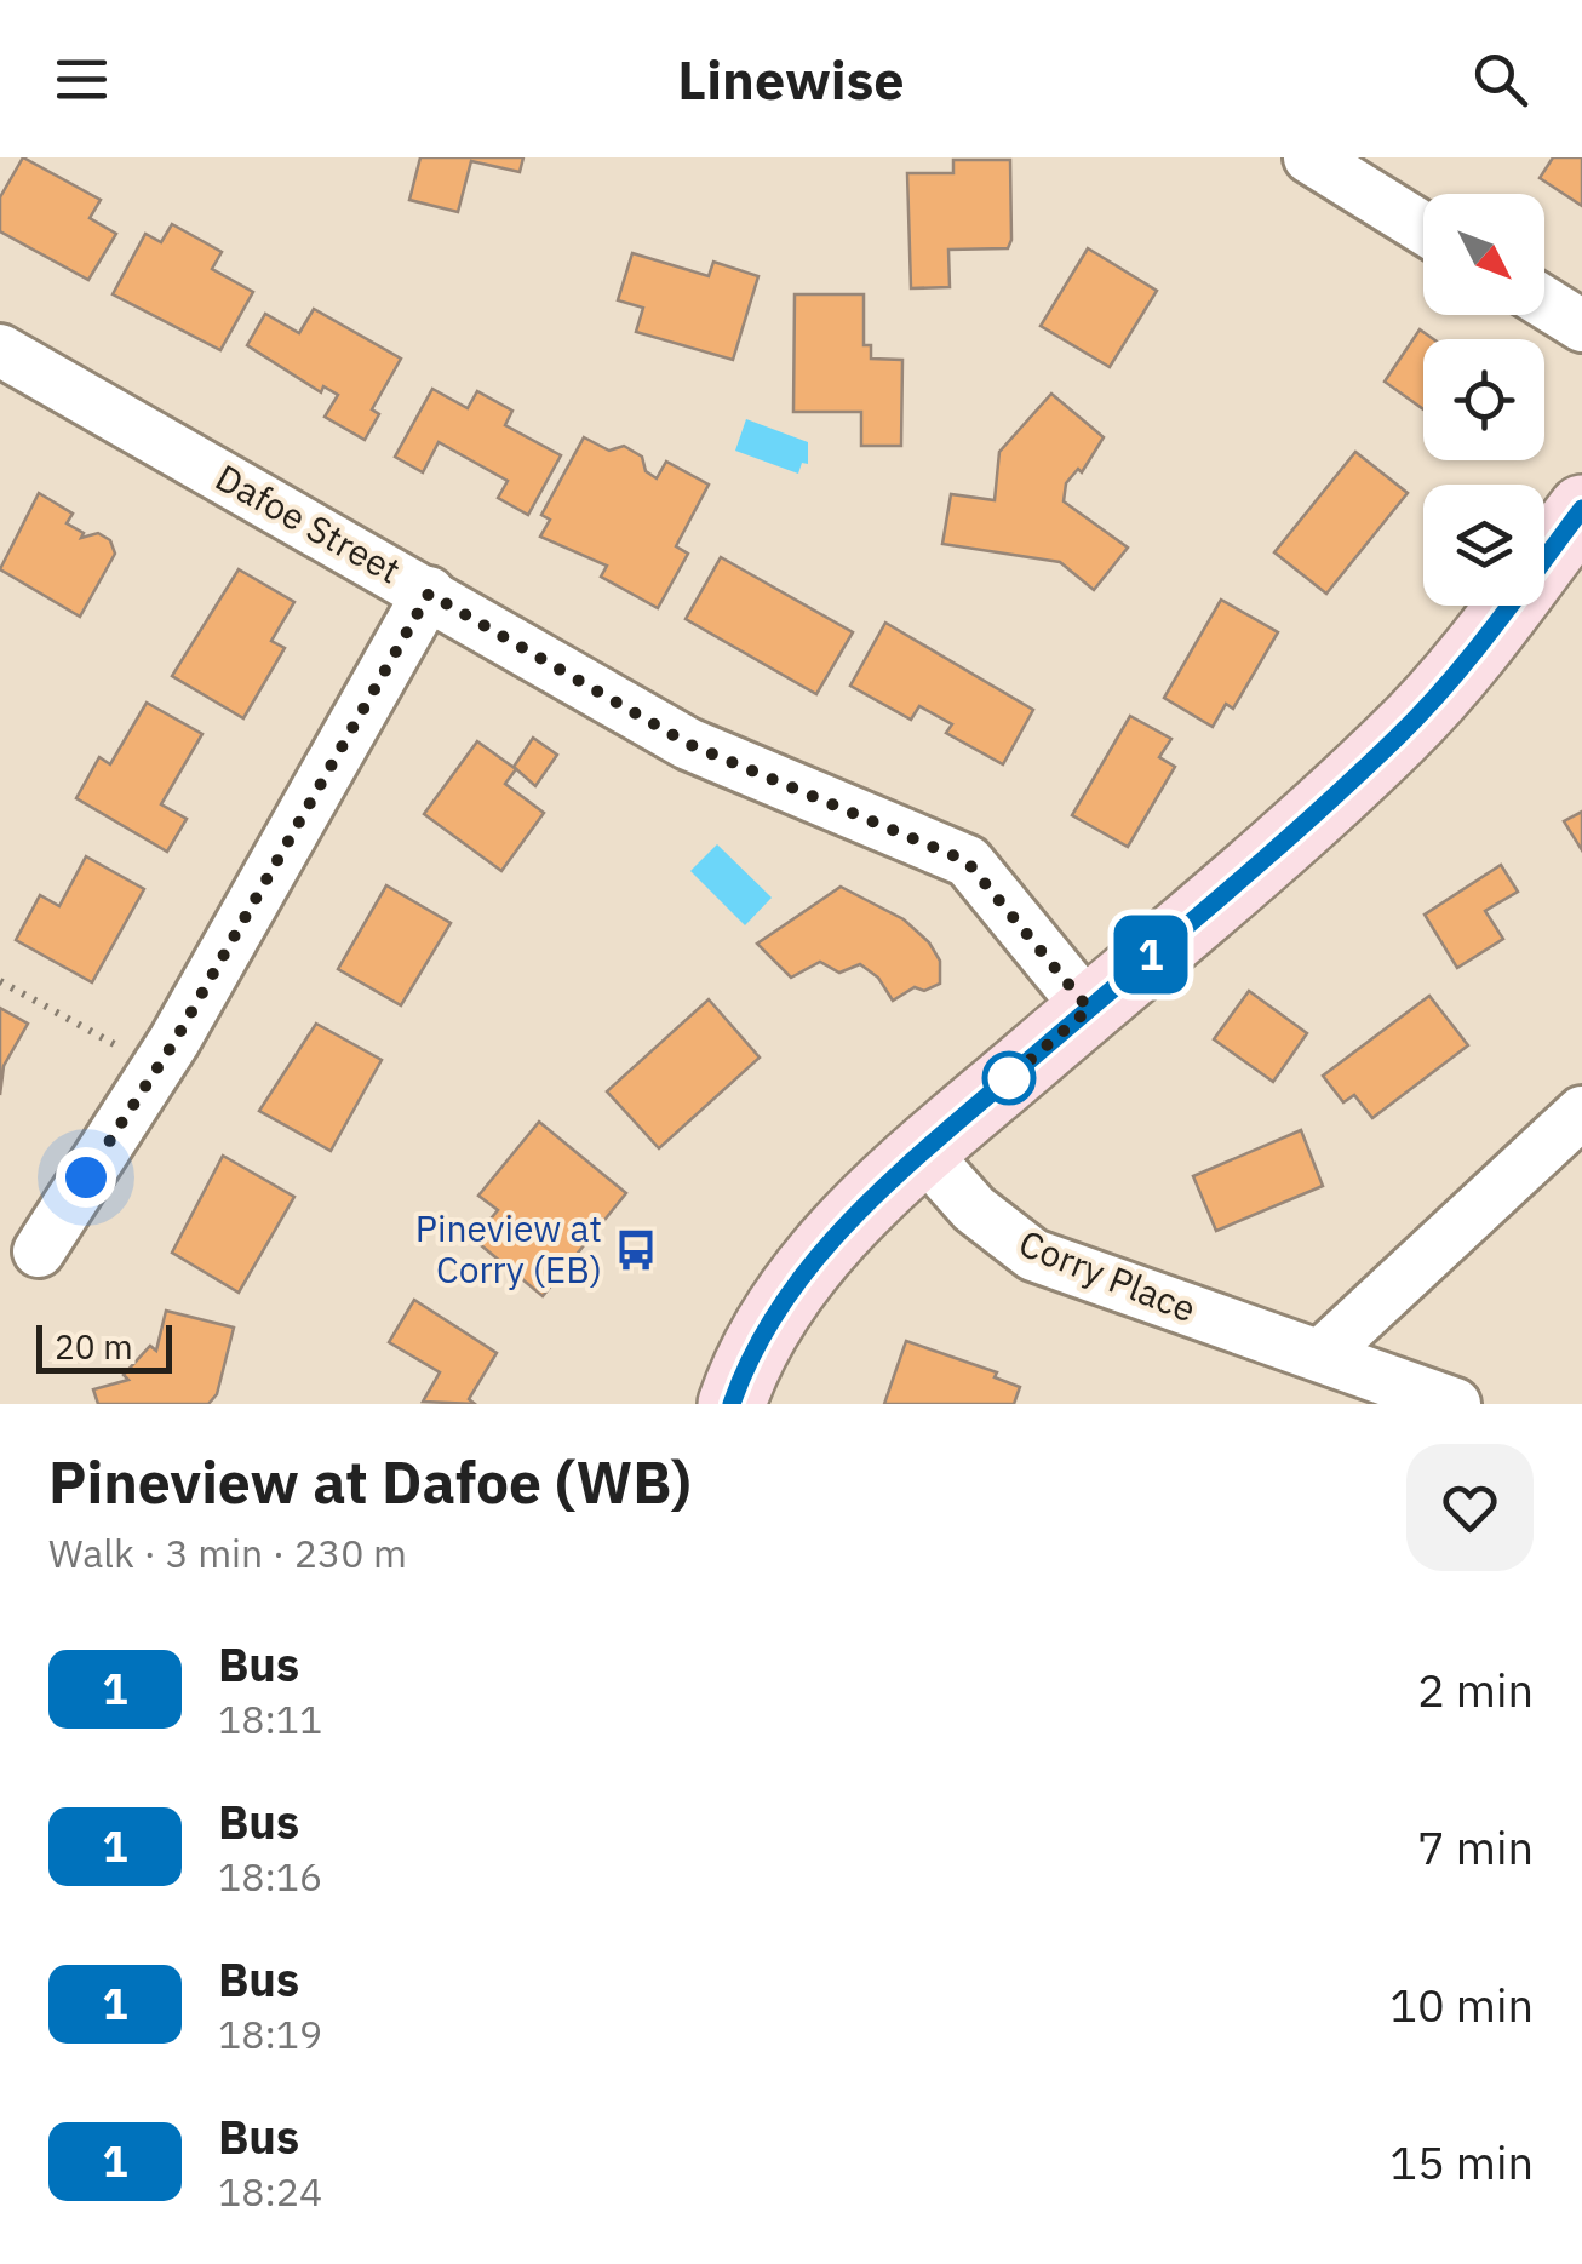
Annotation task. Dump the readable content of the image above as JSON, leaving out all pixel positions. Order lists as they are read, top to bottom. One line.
{"streets":{"street":["Dafoe Street","Corry Place"]},"places":{"bus stop":["Pineview at Corry (EB)"]},"lines":["bus line 1"],"scale_bar":"20 m","north":"bottom right","page":{"header":"Linewise","on_map":"1","scale":"20 m","heading":["Pineview at Dafoe (WB)","Walk · 3 min · 230 m"],"list":[{"mark":"1","name":"Bus","note":"18:11","value":"2 min"},{"mark":"1","name":"Bus","note":"18:16","value":"7 min"},{"mark":"1","name":"Bus","note":"18:19","value":"10 min"},{"mark":"1","name":"Bus","note":"18:24","value":"15 min"}]}}
